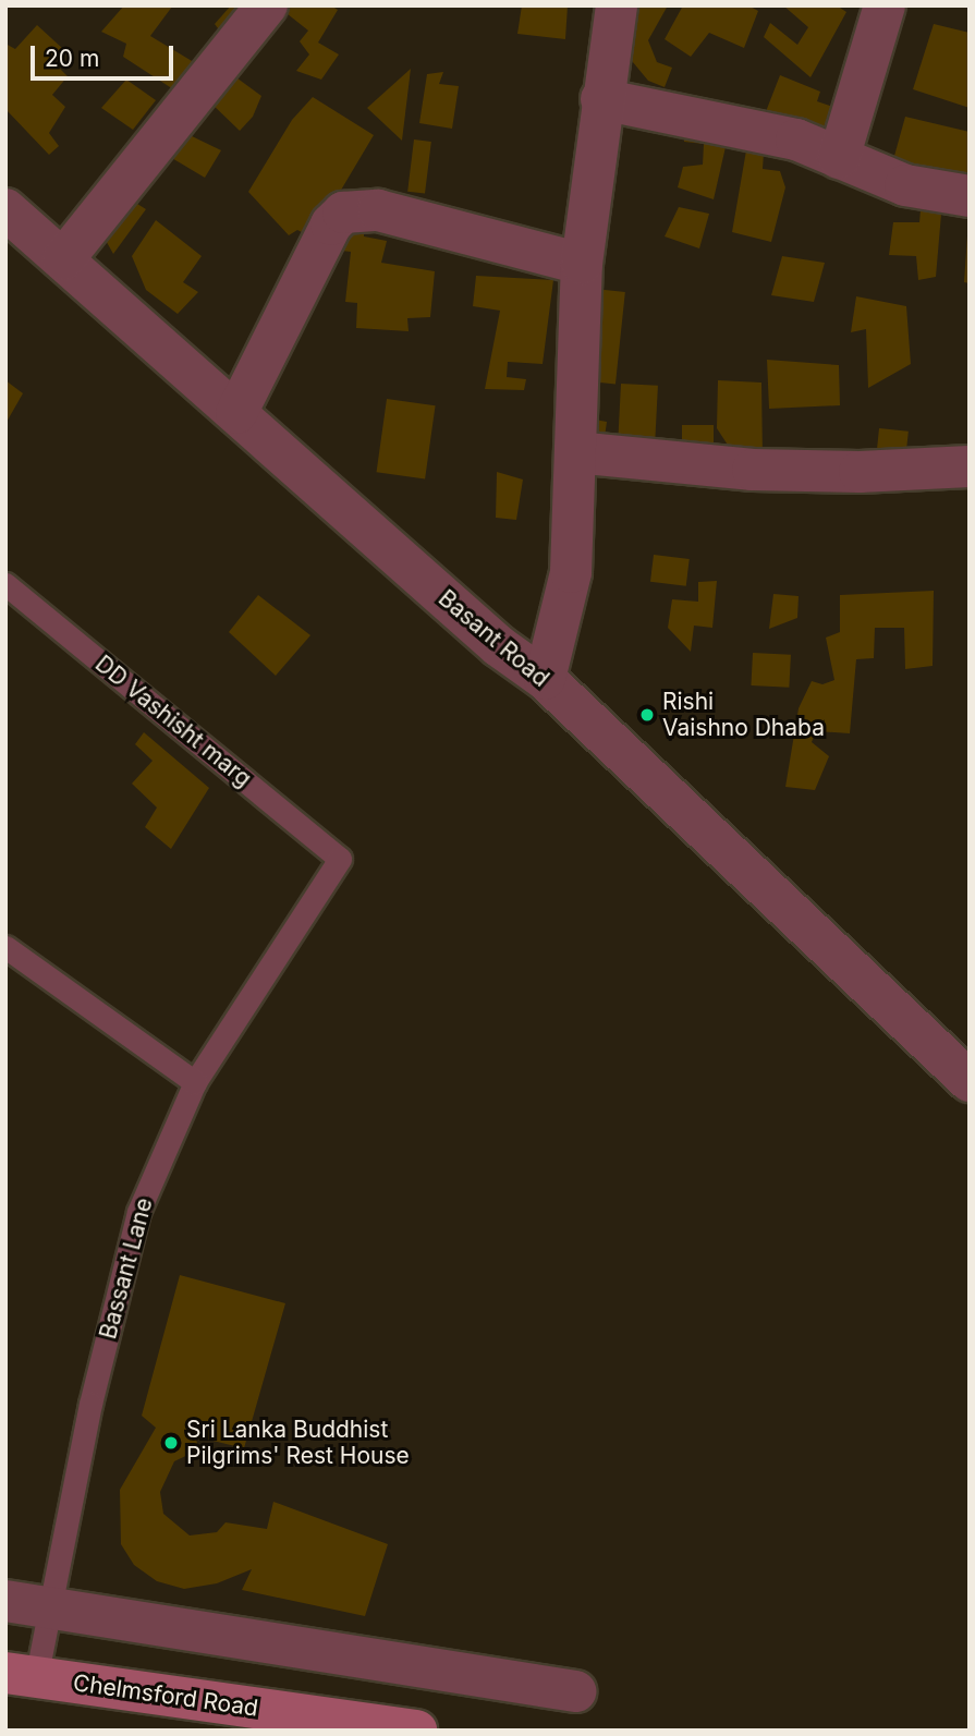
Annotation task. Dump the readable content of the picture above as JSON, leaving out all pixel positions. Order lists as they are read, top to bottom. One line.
{"streets":{"main road":["Chelmsford Road"],"street":["Basant Road"],"lane":["DD Vashisht marg","Bassant Lane"]},"crossings":[["DD Vashisht marg","Bassant Lane"],["Bassant Lane","Chelmsford Road"]],"places":["Rishi Vaishno Dhaba","Sri Lanka Buddhist Pilgrims' Rest House"],"scale_bar":"20 m"}
